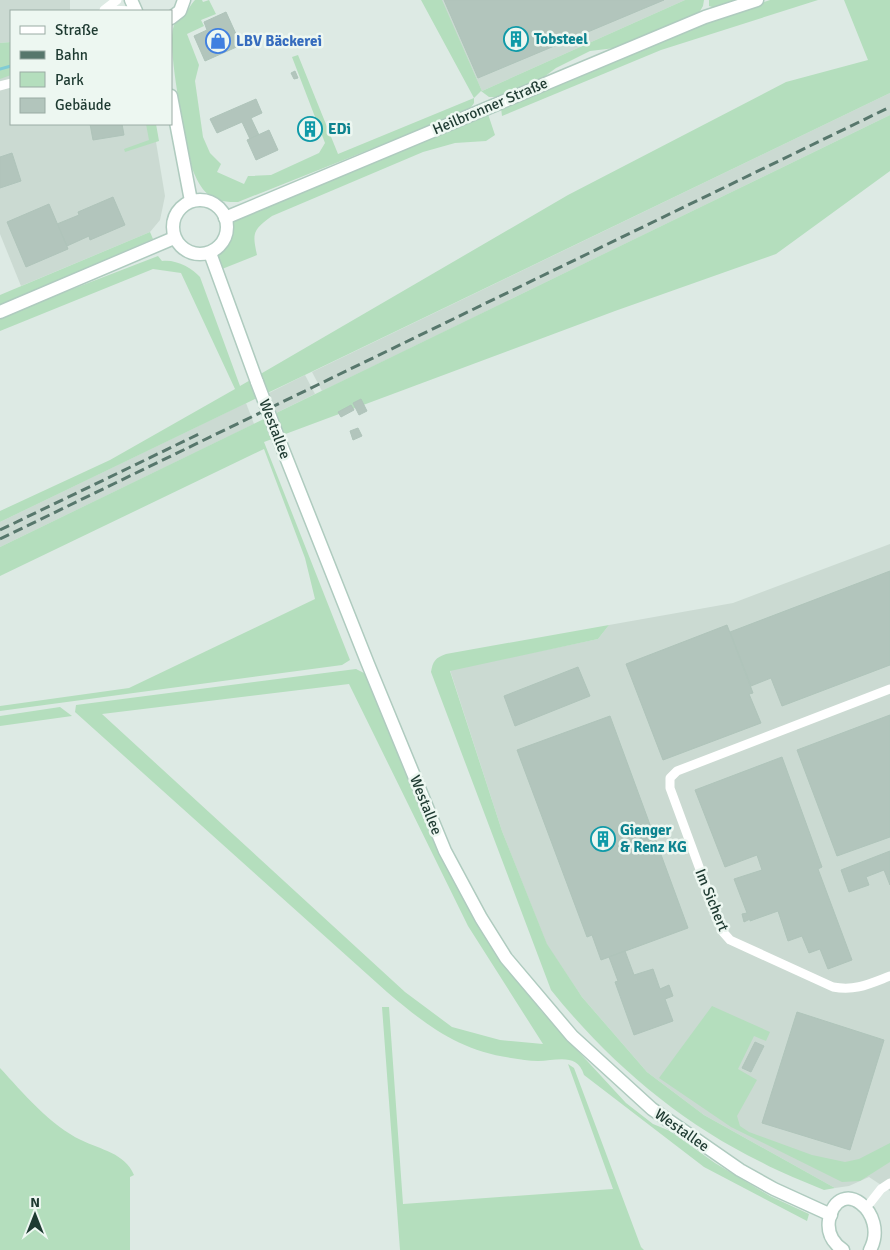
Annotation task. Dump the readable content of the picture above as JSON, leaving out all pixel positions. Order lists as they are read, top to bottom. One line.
{"streets":{"main road":["Heilbronner Straße","Westallee"],"street":["Im Sichert"]},"crossings":[["Heilbronner Straße","Westallee"]],"places":{"building":["Tobsteel","EDi","Gienger & Renz KG"],"shop":["LBV Bäckerei"]},"legend":["Straße","Bahn","Park","Gebäude"],"north":"top"}
